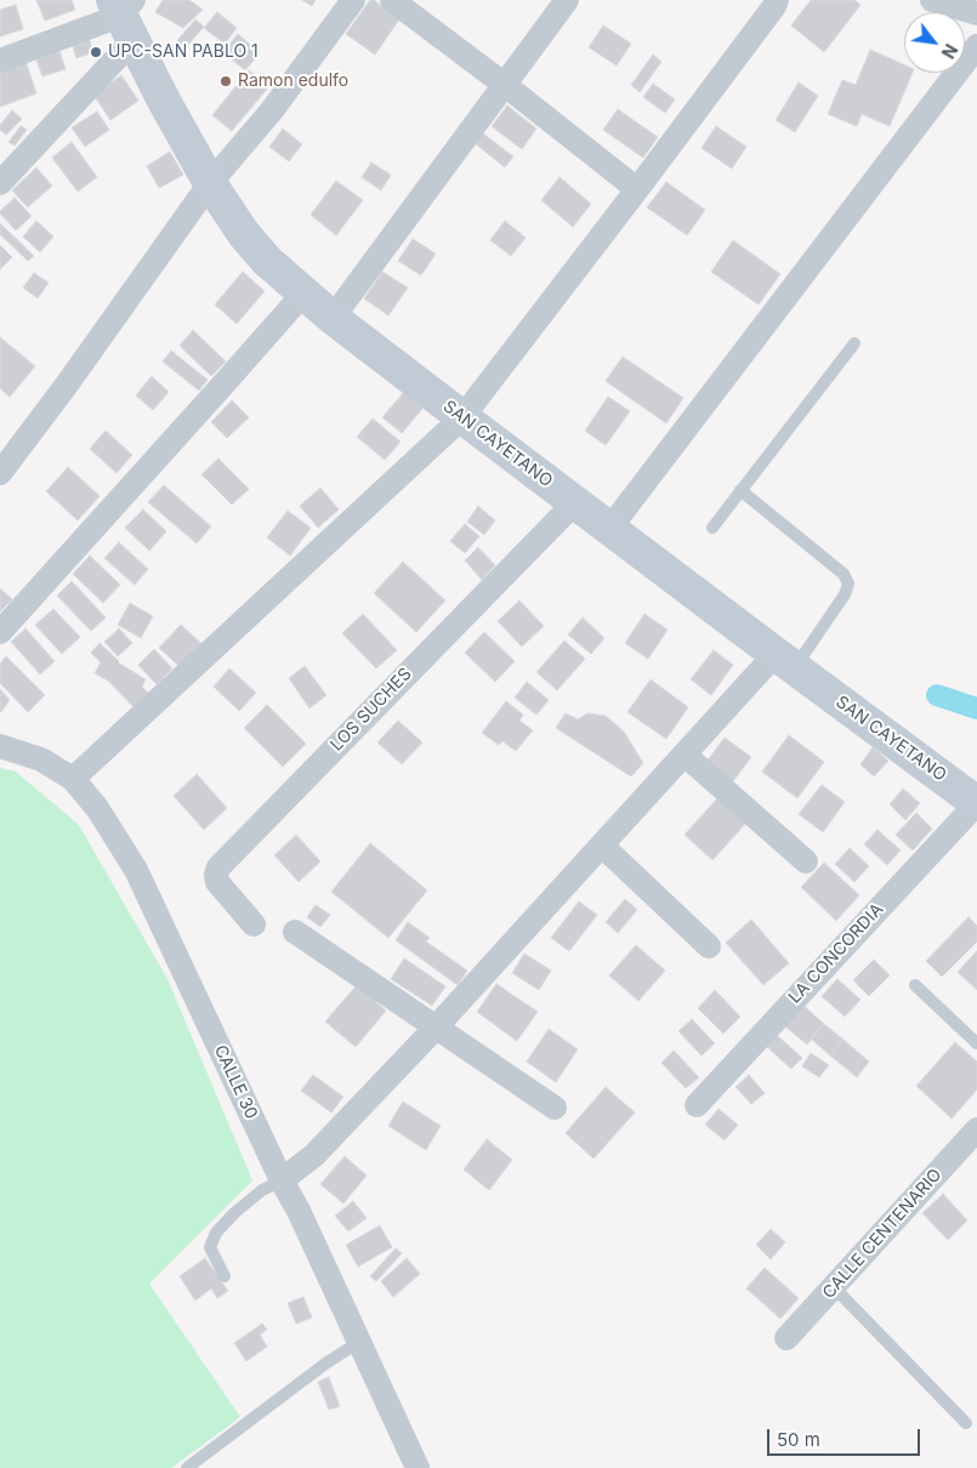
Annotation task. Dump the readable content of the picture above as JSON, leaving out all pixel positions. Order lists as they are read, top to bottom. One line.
{"streets":{"main road":["SAN CAYETANO"],"street":["LOS SUCHES","LA CONCORDIA","CALLE 30","CALLE CENTENARIO"]},"crossings":[["SAN CAYETANO","LOS SUCHES"],["SAN CAYETANO","LA CONCORDIA"]],"places":["UPC-SAN PABLO 1","Ramon edulfo"],"scale_bar":"50 m","north":"bottom right"}
